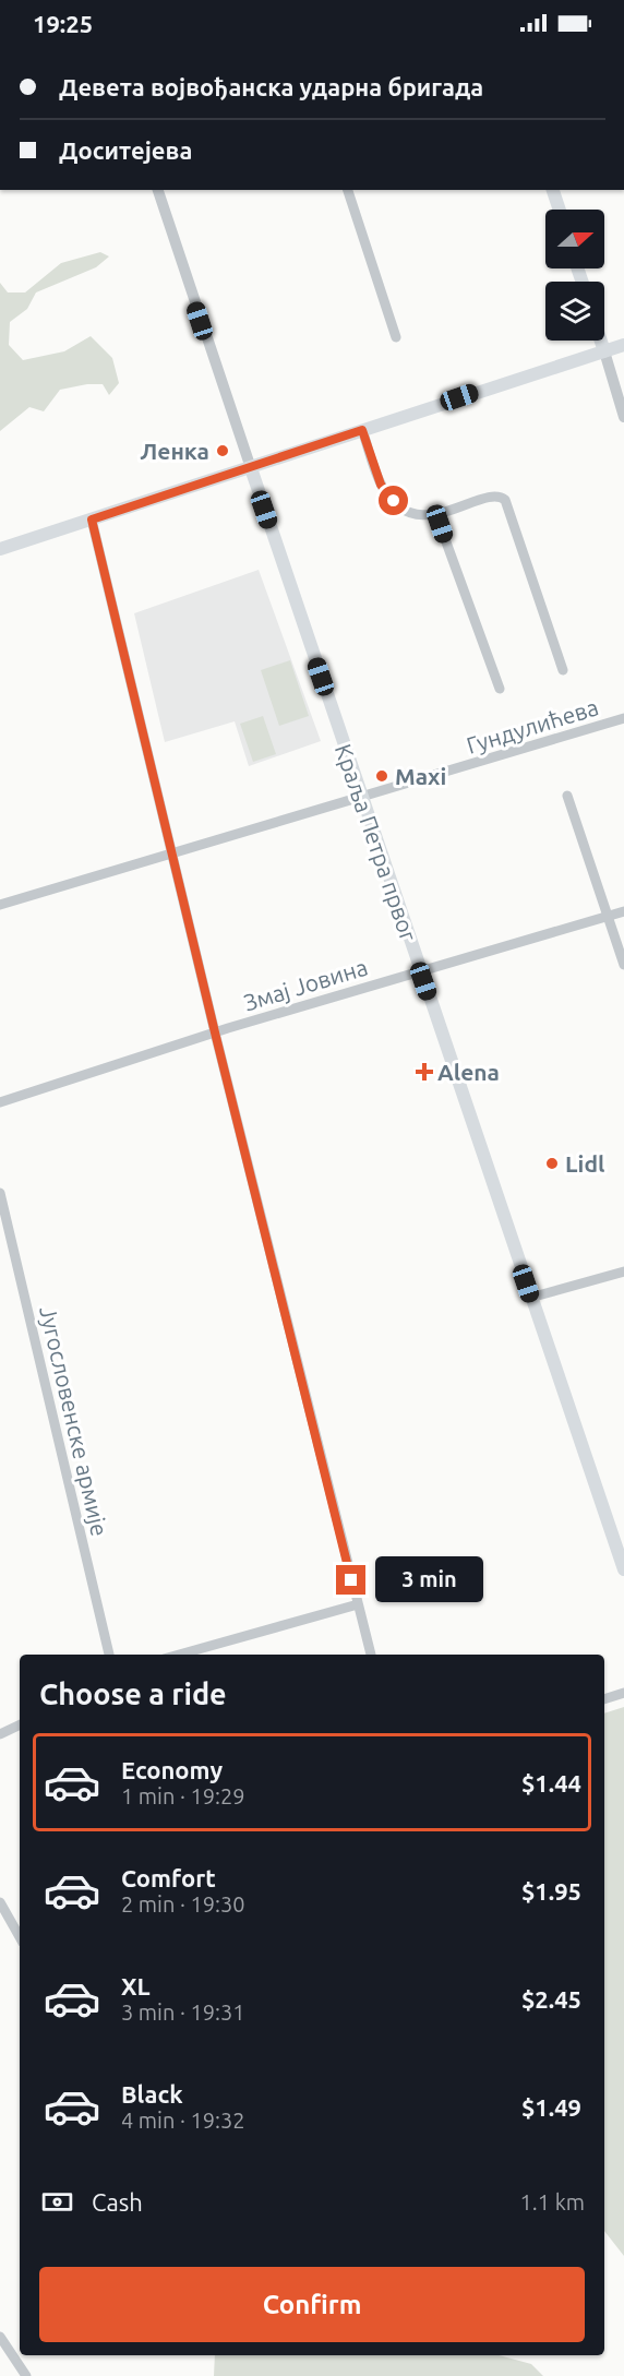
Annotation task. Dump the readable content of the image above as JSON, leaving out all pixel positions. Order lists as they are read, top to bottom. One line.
{"streets":{"main road":["Краља Петра првог"],"street":["Гундулићева","Змај Јовина","Југословенске армије"]},"crossings":[["Гундулићева","Краља Петра првог"],["Краља Петра првог","Змај Јовина"]],"places":{"other":["Ленка","Maxi","Lidl"],"health":["Alena"]},"north":"right","page":{"status":"19:25","banner":["Девета војвођанска ударна бригада","Доситејева"],"bubble":"3 min","heading":"Choose a ride","list":[{"name":"Economy","note":"1 min · 19:29","value":"$1.44"},{"name":"Comfort","note":"2 min · 19:30","value":"$1.95"},{"name":"XL","note":"3 min · 19:31","value":"$2.45"},{"name":"Black","note":"4 min · 19:32","value":"$1.49"}],"pay":["Cash","1.1 km"],"buttons":"Confirm"}}
